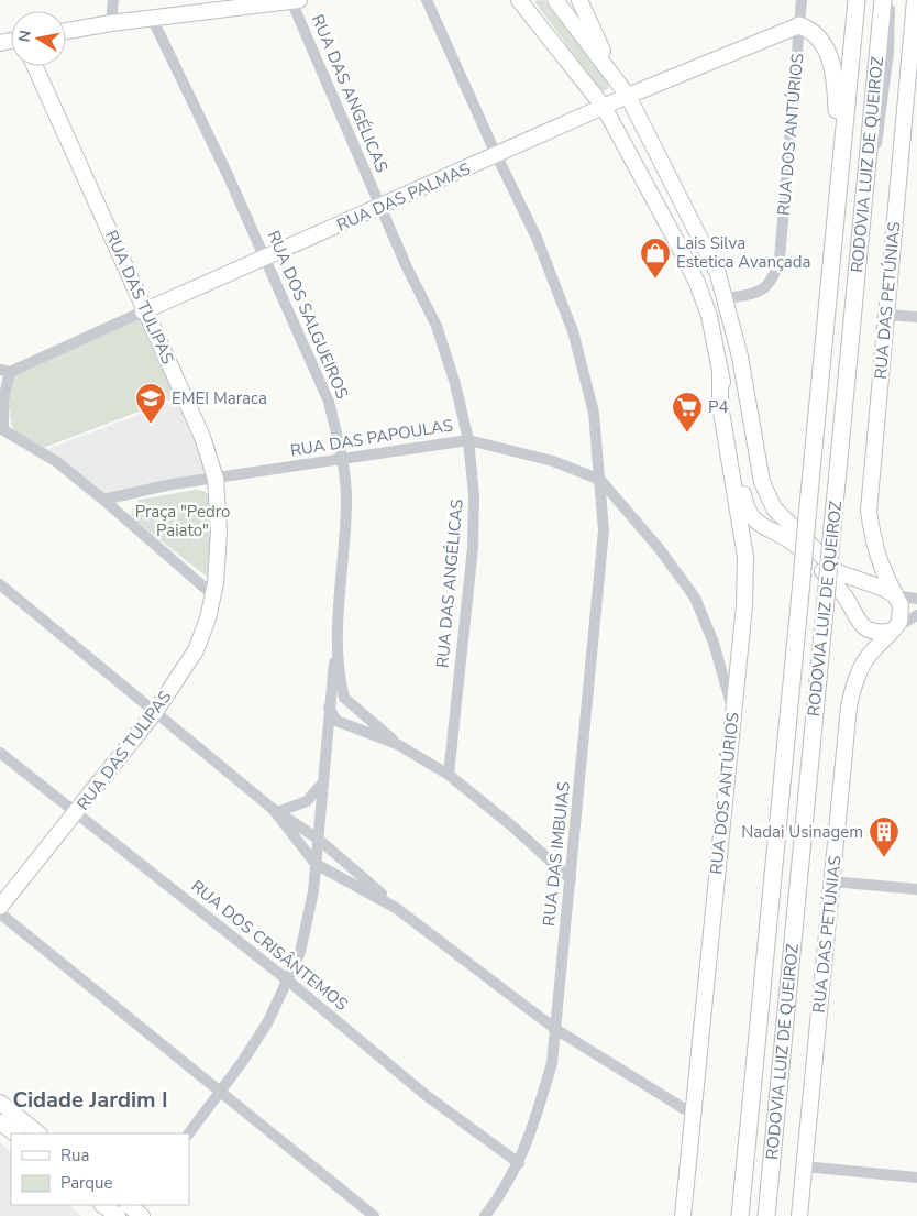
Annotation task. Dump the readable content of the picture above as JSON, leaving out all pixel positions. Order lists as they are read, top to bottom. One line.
{"streets":{"highway":["RODOVIA LUIZ DE QUEIROZ"],"main road":["RUA DOS ANTÚRIOS","RUA DAS PALMAS","RUA DAS TULIPAS","RUA DAS PETÚNIAS"],"street":["RUA DAS ANGÉLICAS","RUA DOS SALGUEIROS","RUA DAS PAPOULAS","RUA DAS IMBUIAS","RUA DOS CRISÂNTEMOS"]},"crossings":[["RUA DAS ANGÉLICAS","RUA DAS PALMAS"],["RUA DAS ANGÉLICAS","RUA DAS PAPOULAS"],["RUA DOS ANTÚRIOS","RUA DAS PALMAS"],["RUA DOS ANTÚRIOS","RUA DAS PAPOULAS"],["RUA DAS PALMAS","RUA DAS TULIPAS"],["RUA DAS PALMAS","RUA DOS SALGUEIROS"],["RUA DAS PALMAS","RUA DAS IMBUIAS"],["RUA DAS TULIPAS","RUA DAS PAPOULAS"],["RUA DAS TULIPAS","RUA DOS CRISÂNTEMOS"],["RUA DOS SALGUEIROS","RUA DAS PAPOULAS"],["RUA DOS SALGUEIROS","RUA DOS CRISÂNTEMOS"],["RUA DAS PAPOULAS","RUA DAS IMBUIAS"],["RUA DAS IMBUIAS","RUA DOS CRISÂNTEMOS"]],"districts":["Cidade Jardim I"],"parks":["Praça \"Pedro Paiato\""],"places":{"shop":["Lais Silva Estetica Avançada"],"school or university":["EMEI Maraca"],"supermarket":["P4"],"building":["Nadai Usinagem"]},"legend":["Rua","Parque"],"north":"left"}
